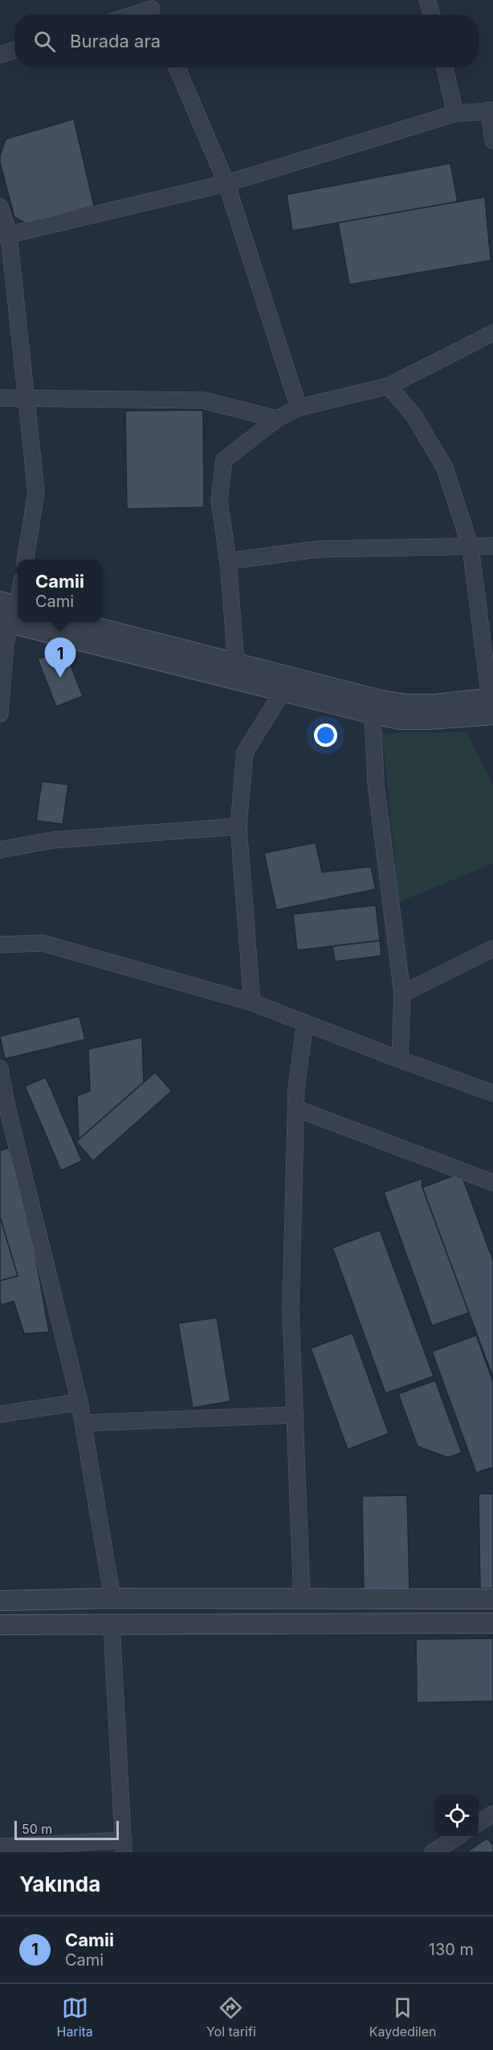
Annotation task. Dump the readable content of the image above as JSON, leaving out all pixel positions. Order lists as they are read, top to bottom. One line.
{"scale_bar":"50 m","page":{"search":"Burada ara","popup":["Camii","Cami"],"pins":"1","scale":"50 m","heading":"Yakında","list":[{"mark":"1","name":"Camii","note":"Cami","value":"130 m"}],"nav":["Harita","Yol tarifi","Kaydedilen"]}}
